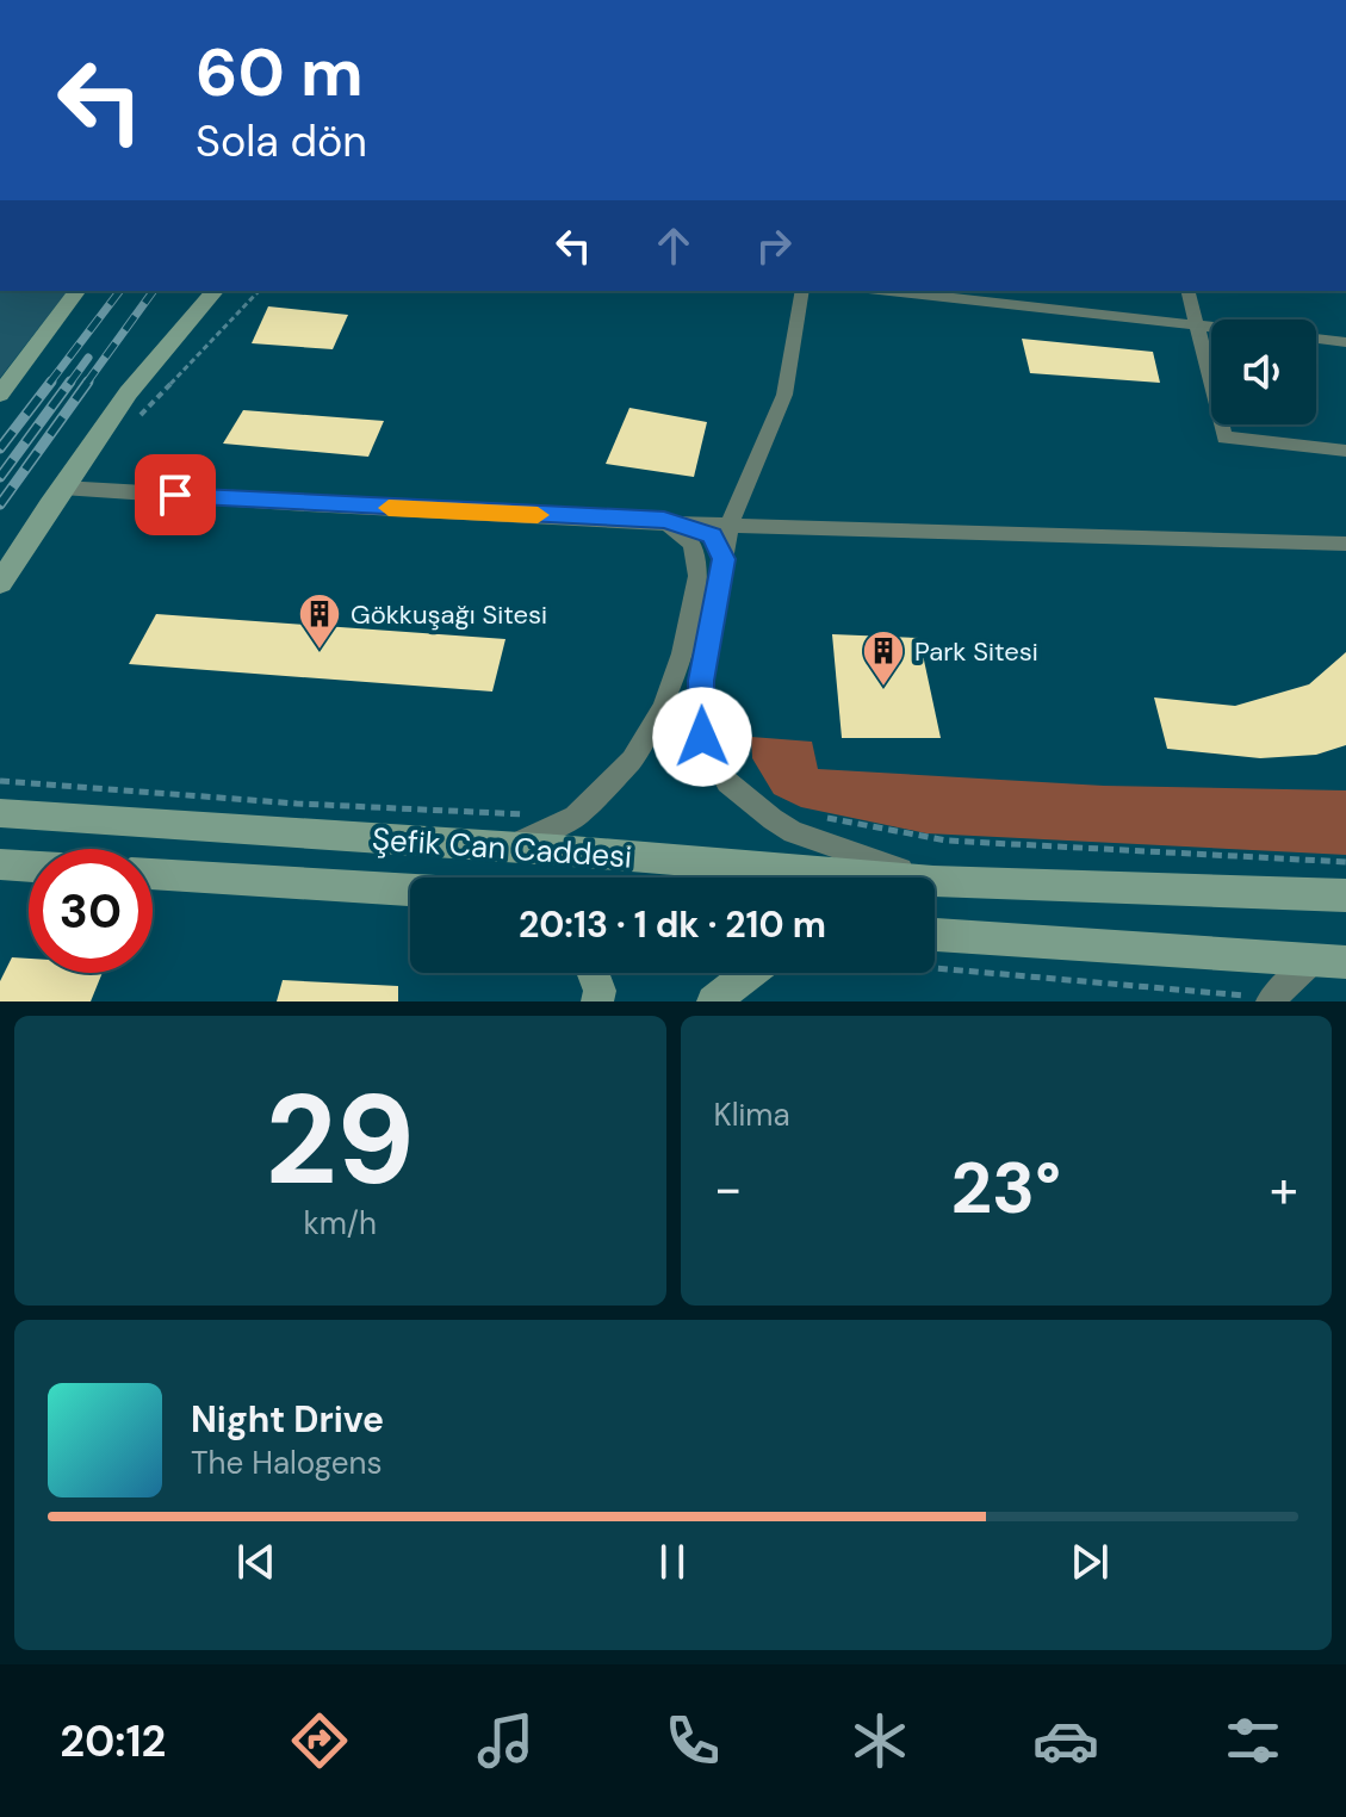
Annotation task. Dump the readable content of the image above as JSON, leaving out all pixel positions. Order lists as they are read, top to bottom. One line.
{"streets":{"main road":["Şefik Can Caddesi"]},"places":{"building":["Gökkuşağı Sitesi","Park Sitesi"]},"page":{"turn":["60 m","Sola dön"],"limit":"30","trip":"20:13 · 1 dk · 210 m","tile":[["29","km/h"],"Klima"],"heat":["−","23°","+"],"song":["Night Drive","The Halogens"],"tabs":"20:12"}}
